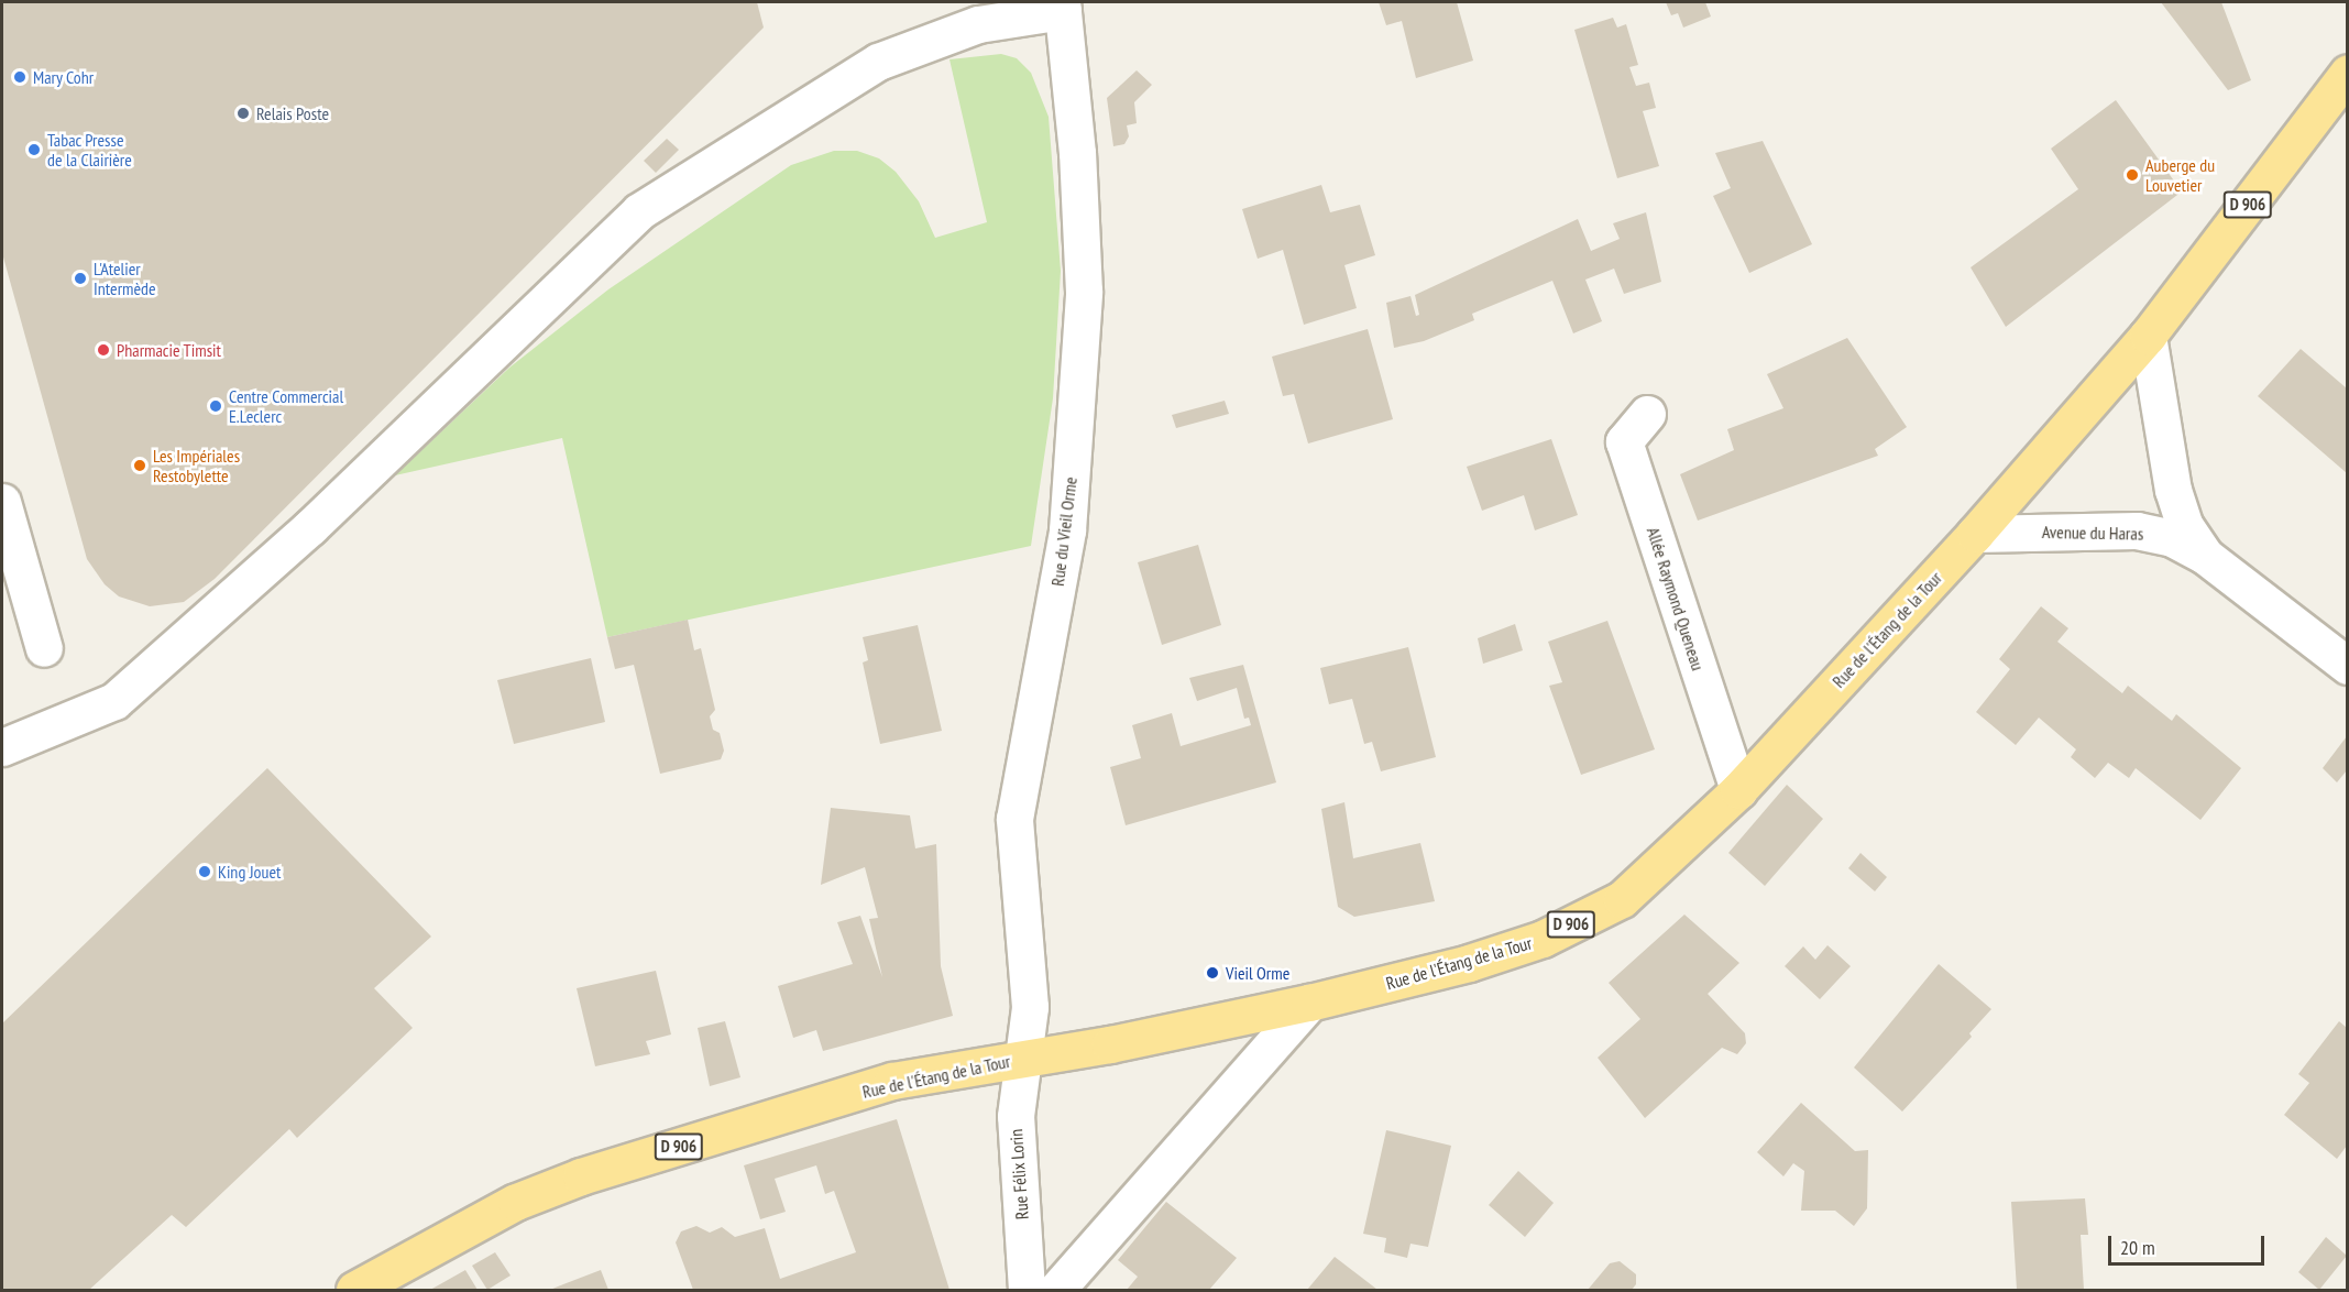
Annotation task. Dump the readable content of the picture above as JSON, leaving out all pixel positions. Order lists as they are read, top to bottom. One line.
{"streets":{"main road":["D 906","Rue de l'Étang de la Tour"],"street":["Rue du Vieil Orme","Avenue du Haras","Allée Raymond Queneau","Rue Félix Lorin"]},"crossings":[["Rue du Vieil Orme","Rue de l'Étang de la Tour"],["Rue du Vieil Orme","Rue Félix Lorin"],["Avenue du Haras","Rue de l'Étang de la Tour"],["Allée Raymond Queneau","Rue de l'Étang de la Tour"],["Rue de l'Étang de la Tour","Rue Félix Lorin"]],"places":["Mary Cohr","Relais Poste","Tabac Presse de la Clairière","Auberge du Louvetier","L'Atelier Intermède","Pharmacie Timsit","Centre Commercial E.Leclerc","Les Impériales Restobylette","King Jouet","Vieil Orme"],"scale_bar":"20 m"}
